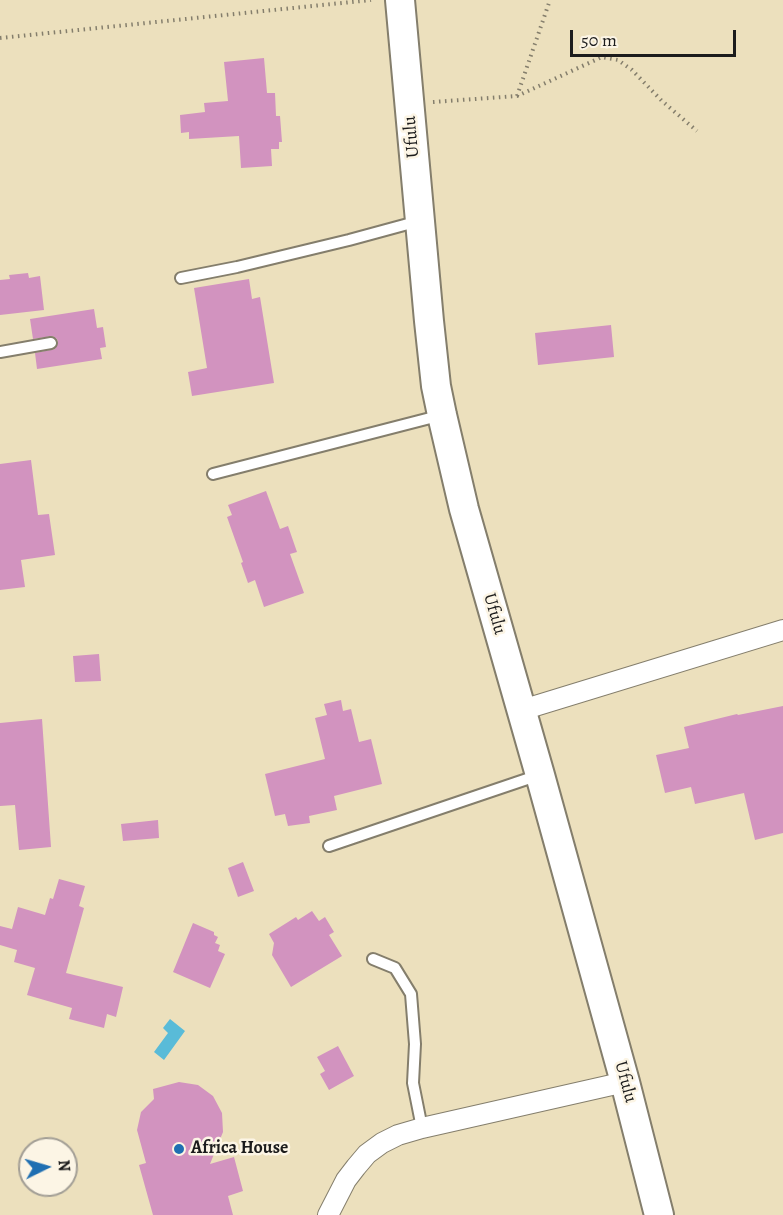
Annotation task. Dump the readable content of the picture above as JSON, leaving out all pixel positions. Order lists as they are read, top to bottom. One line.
{"streets":{"street":["Ufulu"]},"places":["Africa House"],"scale_bar":"50 m","north":"right"}
